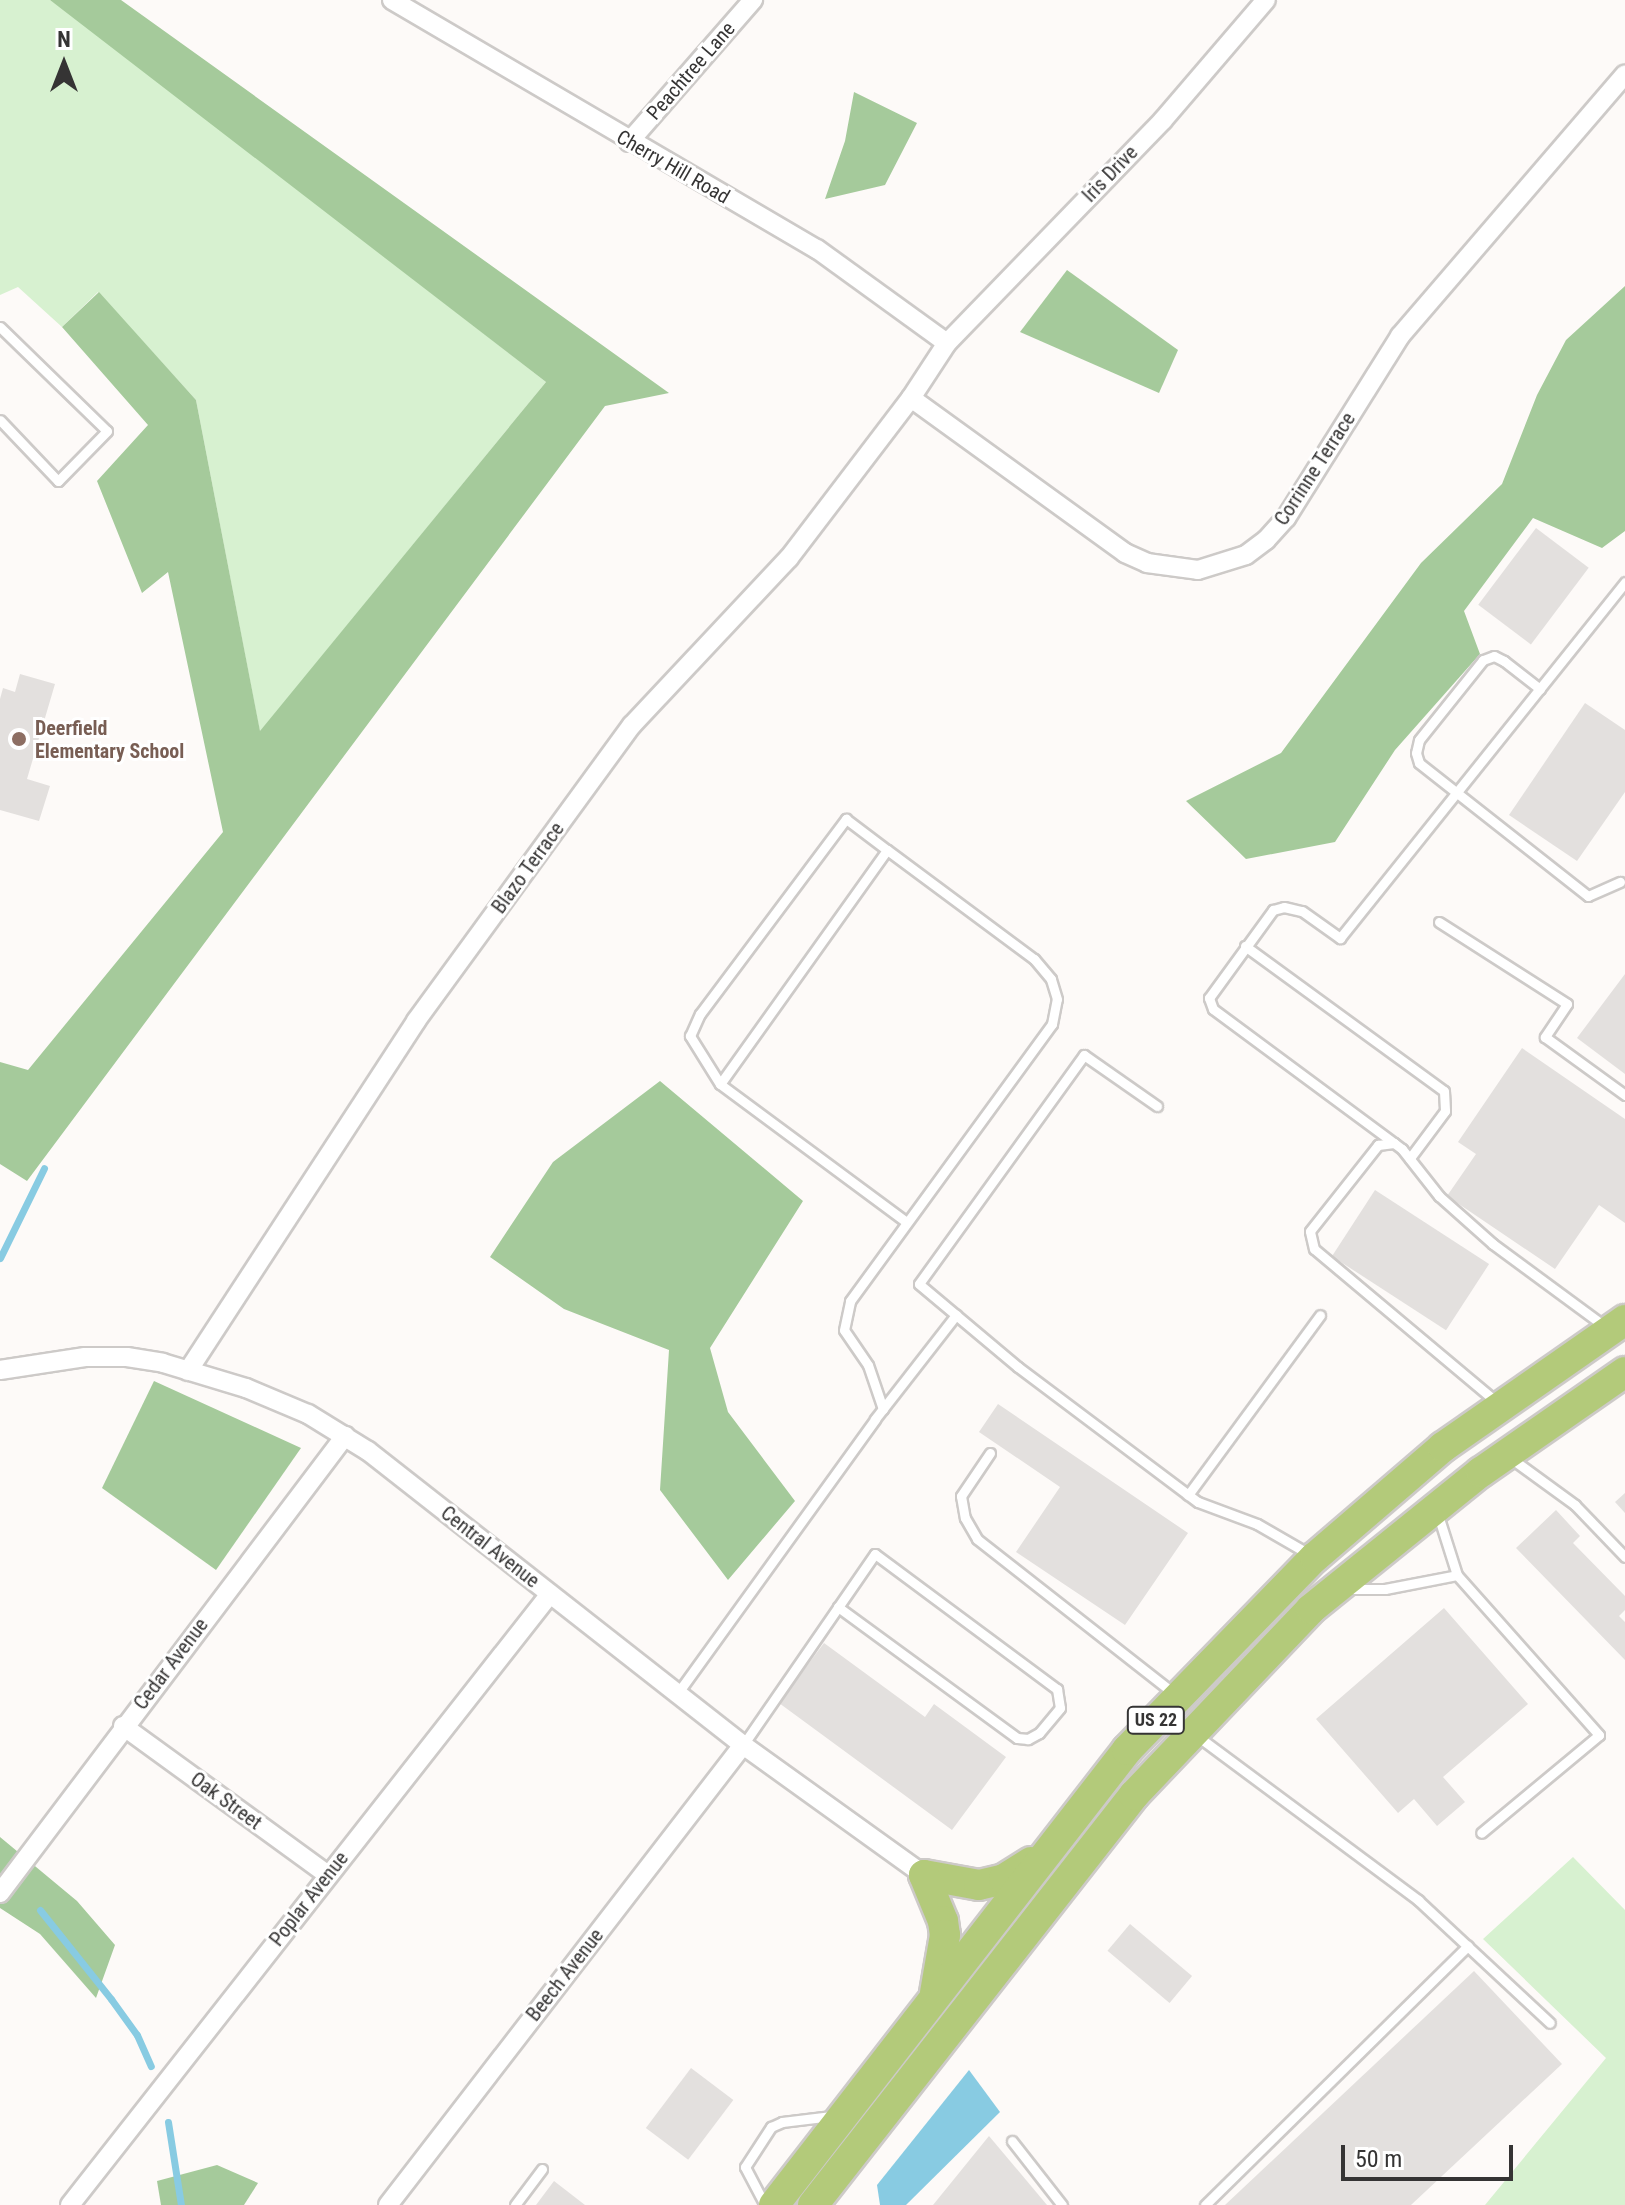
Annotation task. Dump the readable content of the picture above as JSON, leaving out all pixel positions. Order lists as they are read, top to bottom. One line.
{"streets":{"highway":["US 22"],"street":["Peachtree Lane","Cherry Hill Road","Iris Drive","Corrinne Terrace","Blazo Terrace","Central Avenue","Cedar Avenue","Oak Street","Poplar Avenue","Beech Avenue"]},"crossings":[["Peachtree Lane","Cherry Hill Road"],["Cherry Hill Road","Iris Drive"],["Iris Drive","Corrinne Terrace"],["Iris Drive","Blazo Terrace"],["Corrinne Terrace","Blazo Terrace"],["Blazo Terrace","Central Avenue"],["Central Avenue","Cedar Avenue"],["Central Avenue","Poplar Avenue"],["Central Avenue","Beech Avenue"],["Cedar Avenue","Oak Street"],["Oak Street","Poplar Avenue"]],"places":["Deerfield Elementary School"],"scale_bar":"50 m","north":"top"}
